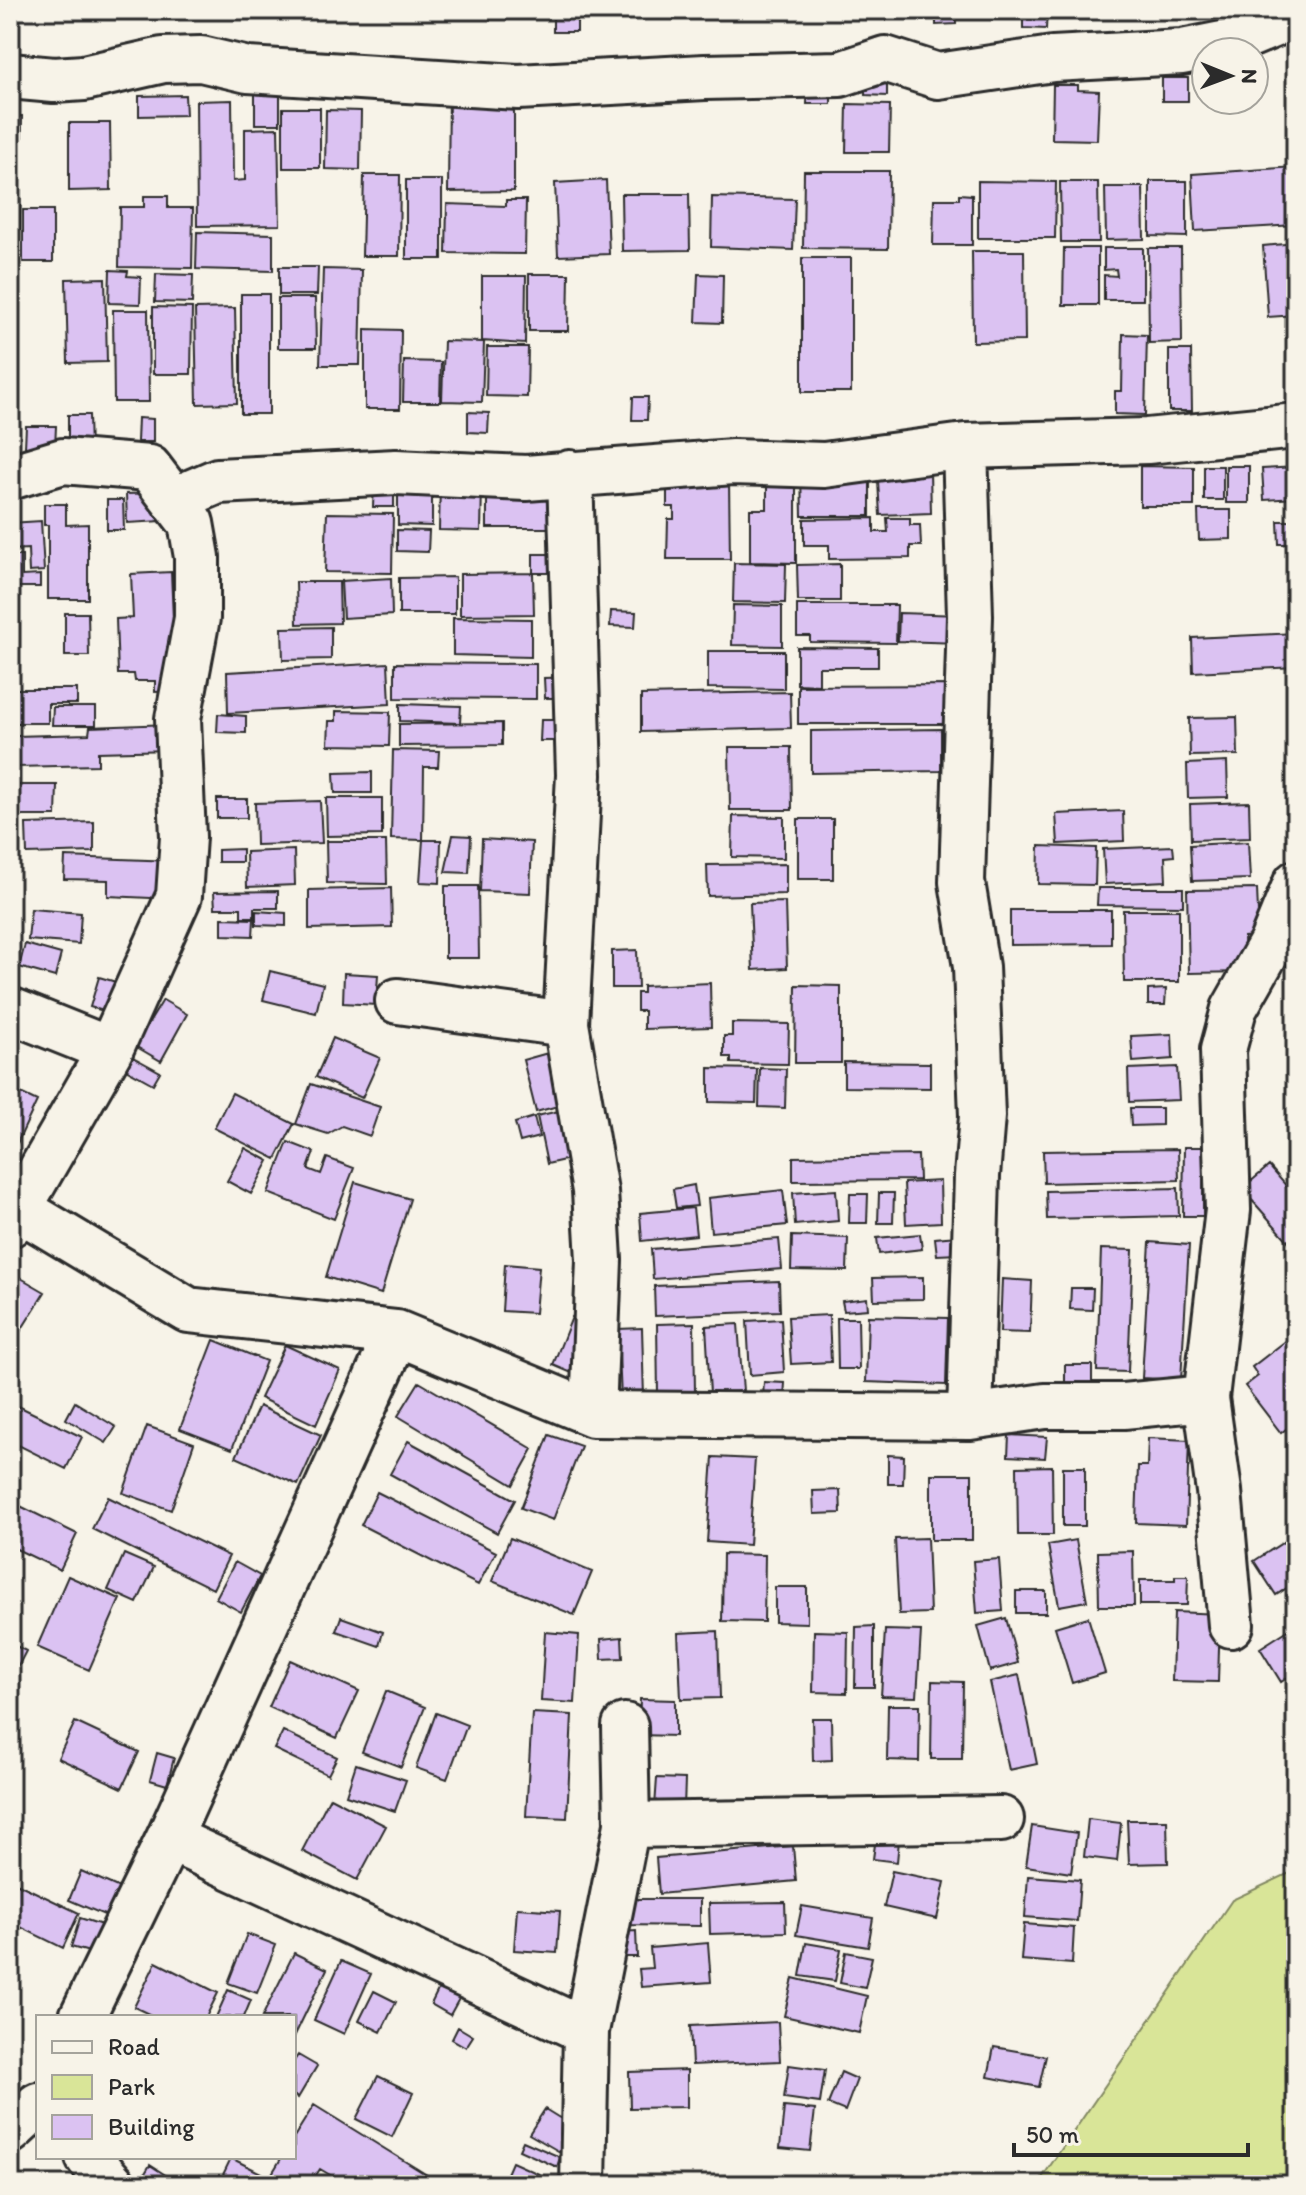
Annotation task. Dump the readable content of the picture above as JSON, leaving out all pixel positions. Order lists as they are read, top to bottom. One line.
{"legend":["Road","Park","Building"],"scale_bar":"50 m","north":"right"}
